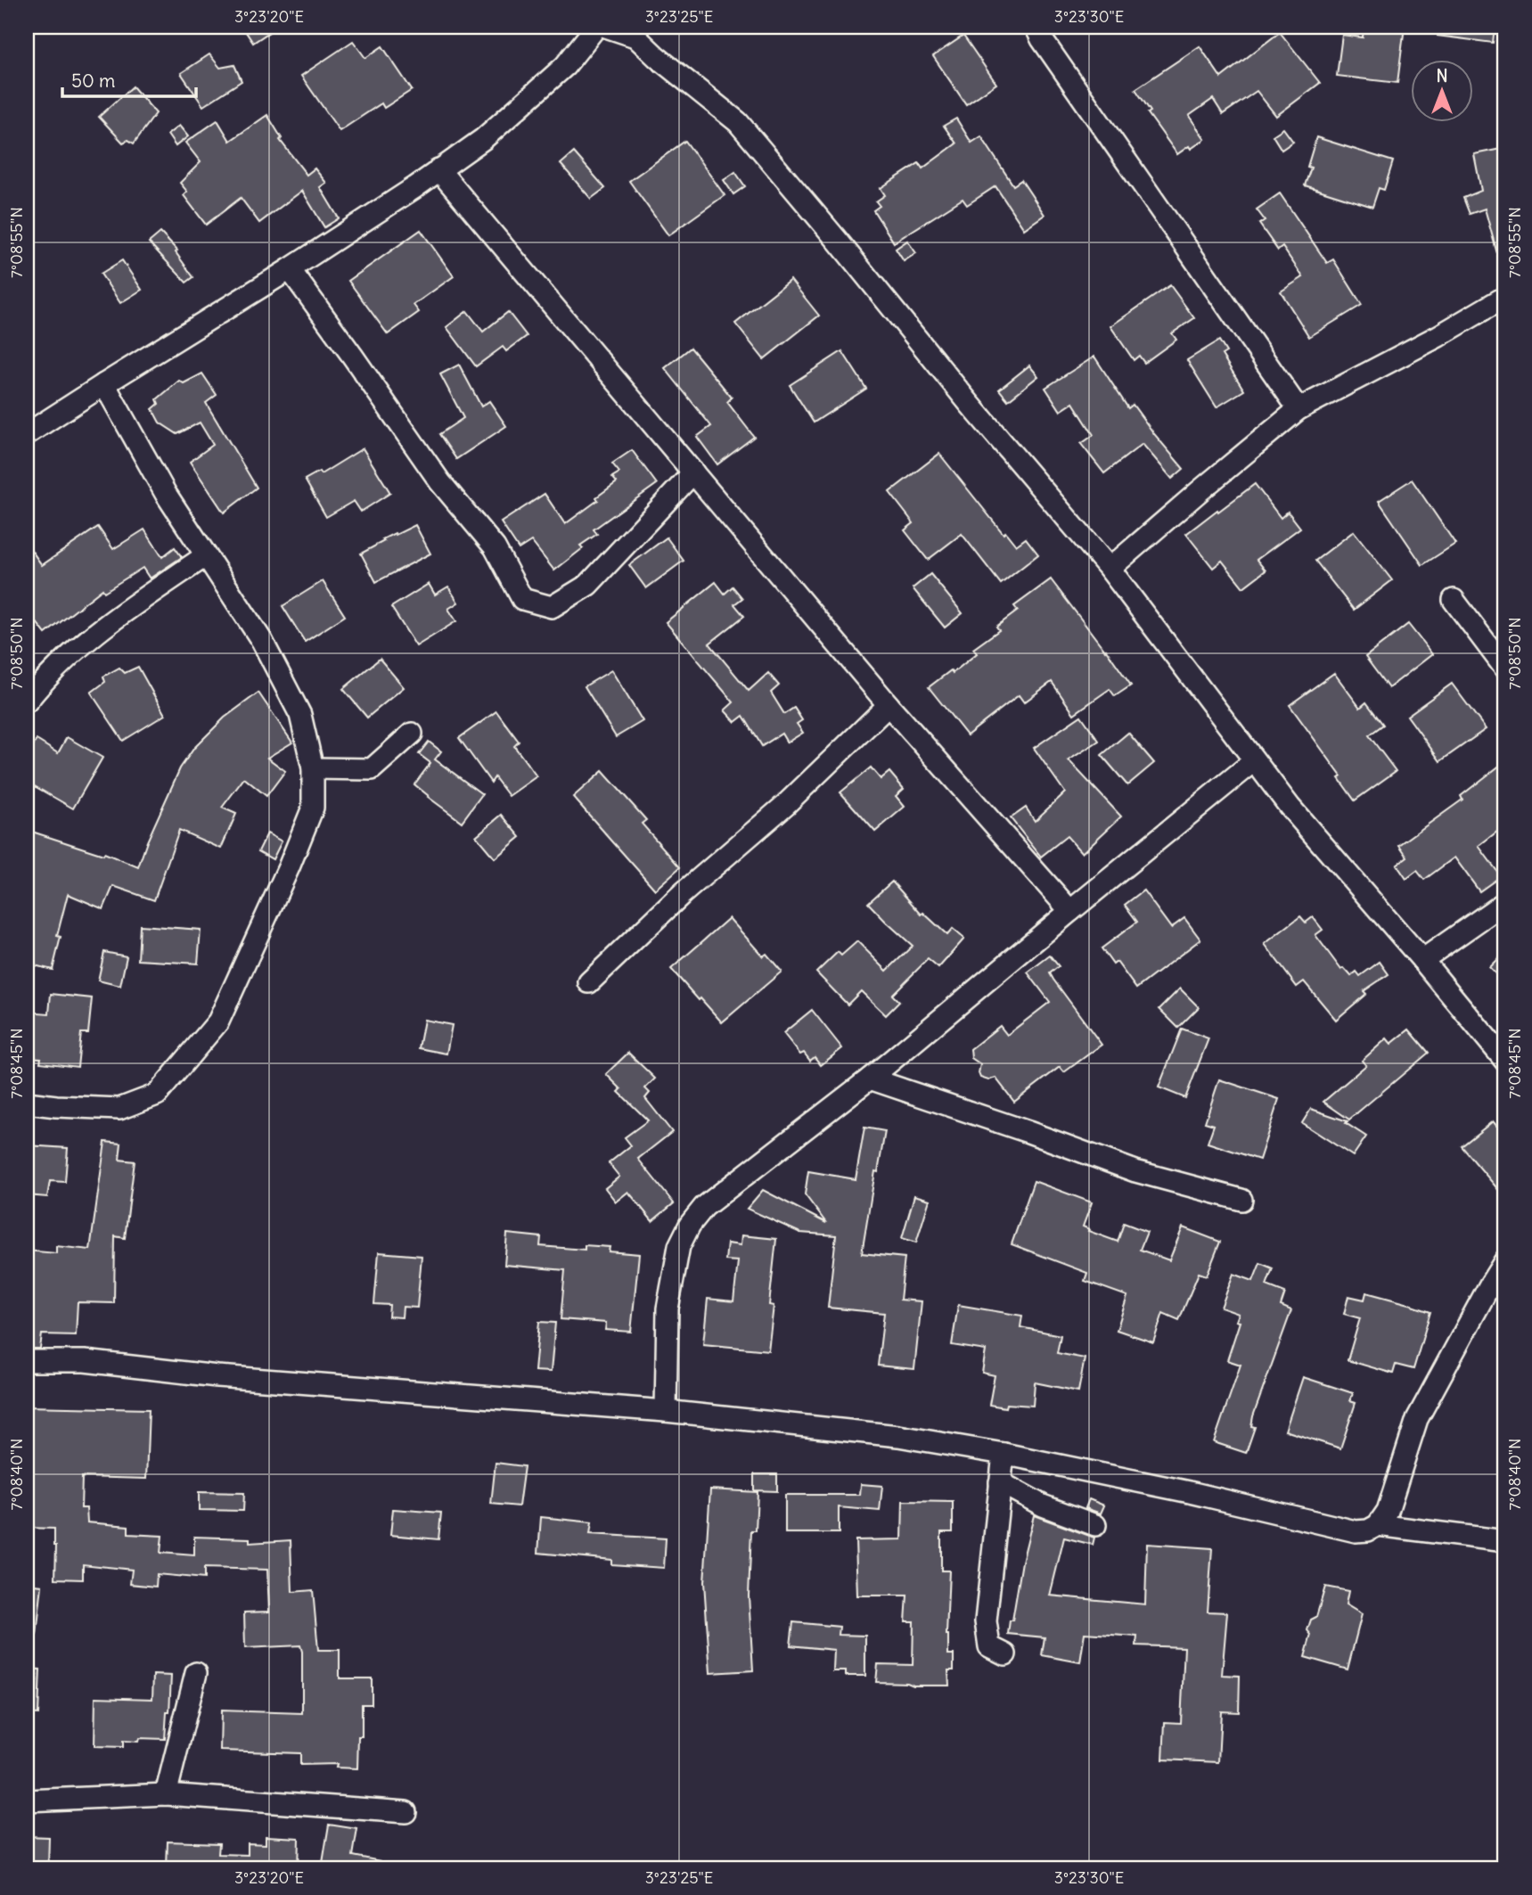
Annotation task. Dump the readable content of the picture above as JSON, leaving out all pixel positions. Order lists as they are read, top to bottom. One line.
{"scale_bar":"50 m","north":"top","coordinates":["3°23'20\"E","3°23'25\"E","3°23'30\"E","7°08'55\"N","7°08'50\"N","7°08'45\"N","7°08'40\"N"]}
